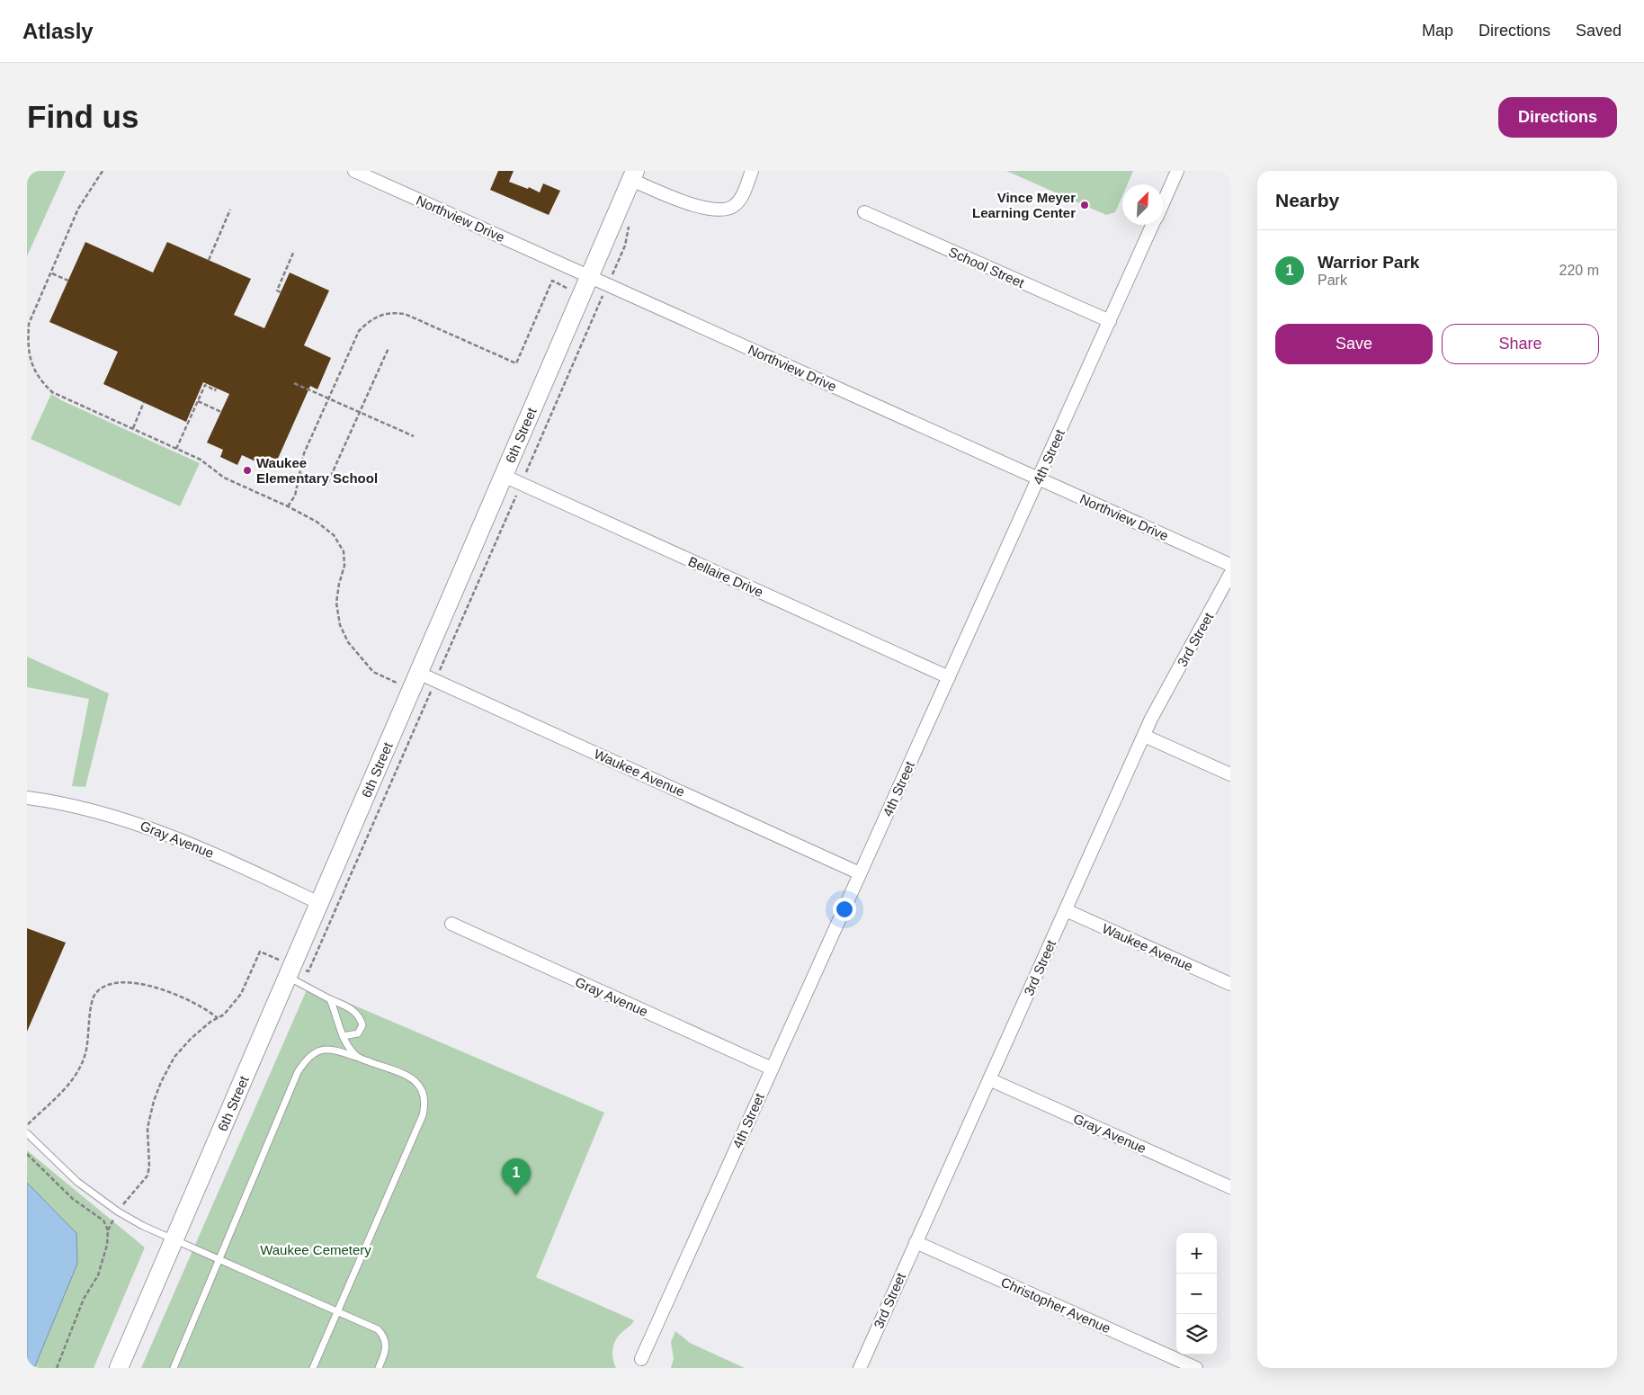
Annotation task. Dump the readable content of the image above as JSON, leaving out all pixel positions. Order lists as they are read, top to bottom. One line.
{"streets":{"main road":["6th Street"],"street":["Northview Drive","School Street","4th Street","Bellaire Drive","3rd Street","Waukee Avenue","Gray Avenue","Christopher Avenue"]},"crossings":[["Northview Drive","6th Street"],["Northview Drive","4th Street"],["School Street","4th Street"],["6th Street","Bellaire Drive"],["6th Street","Waukee Avenue"],["6th Street","Gray Avenue"],["4th Street","Bellaire Drive"],["4th Street","Waukee Avenue"],["4th Street","Gray Avenue"],["3rd Street","Waukee Avenue"],["3rd Street","Gray Avenue"],["3rd Street","Christopher Avenue"]],"parks":["Waukee Cemetery"],"places":["Vince Meyer Learning Center","Waukee Elementary School"],"north":"top right","page":{"header":"Atlasly","nav":["Map","Directions","Saved"],"buttons":["Directions",["Save","Share"]],"title":"Find us","heading":"Nearby","list":[{"mark":"1","name":"Warrior Park","note":"Park","value":"220 m"}],"pins":"1","map_buttons":["+","−"]}}
